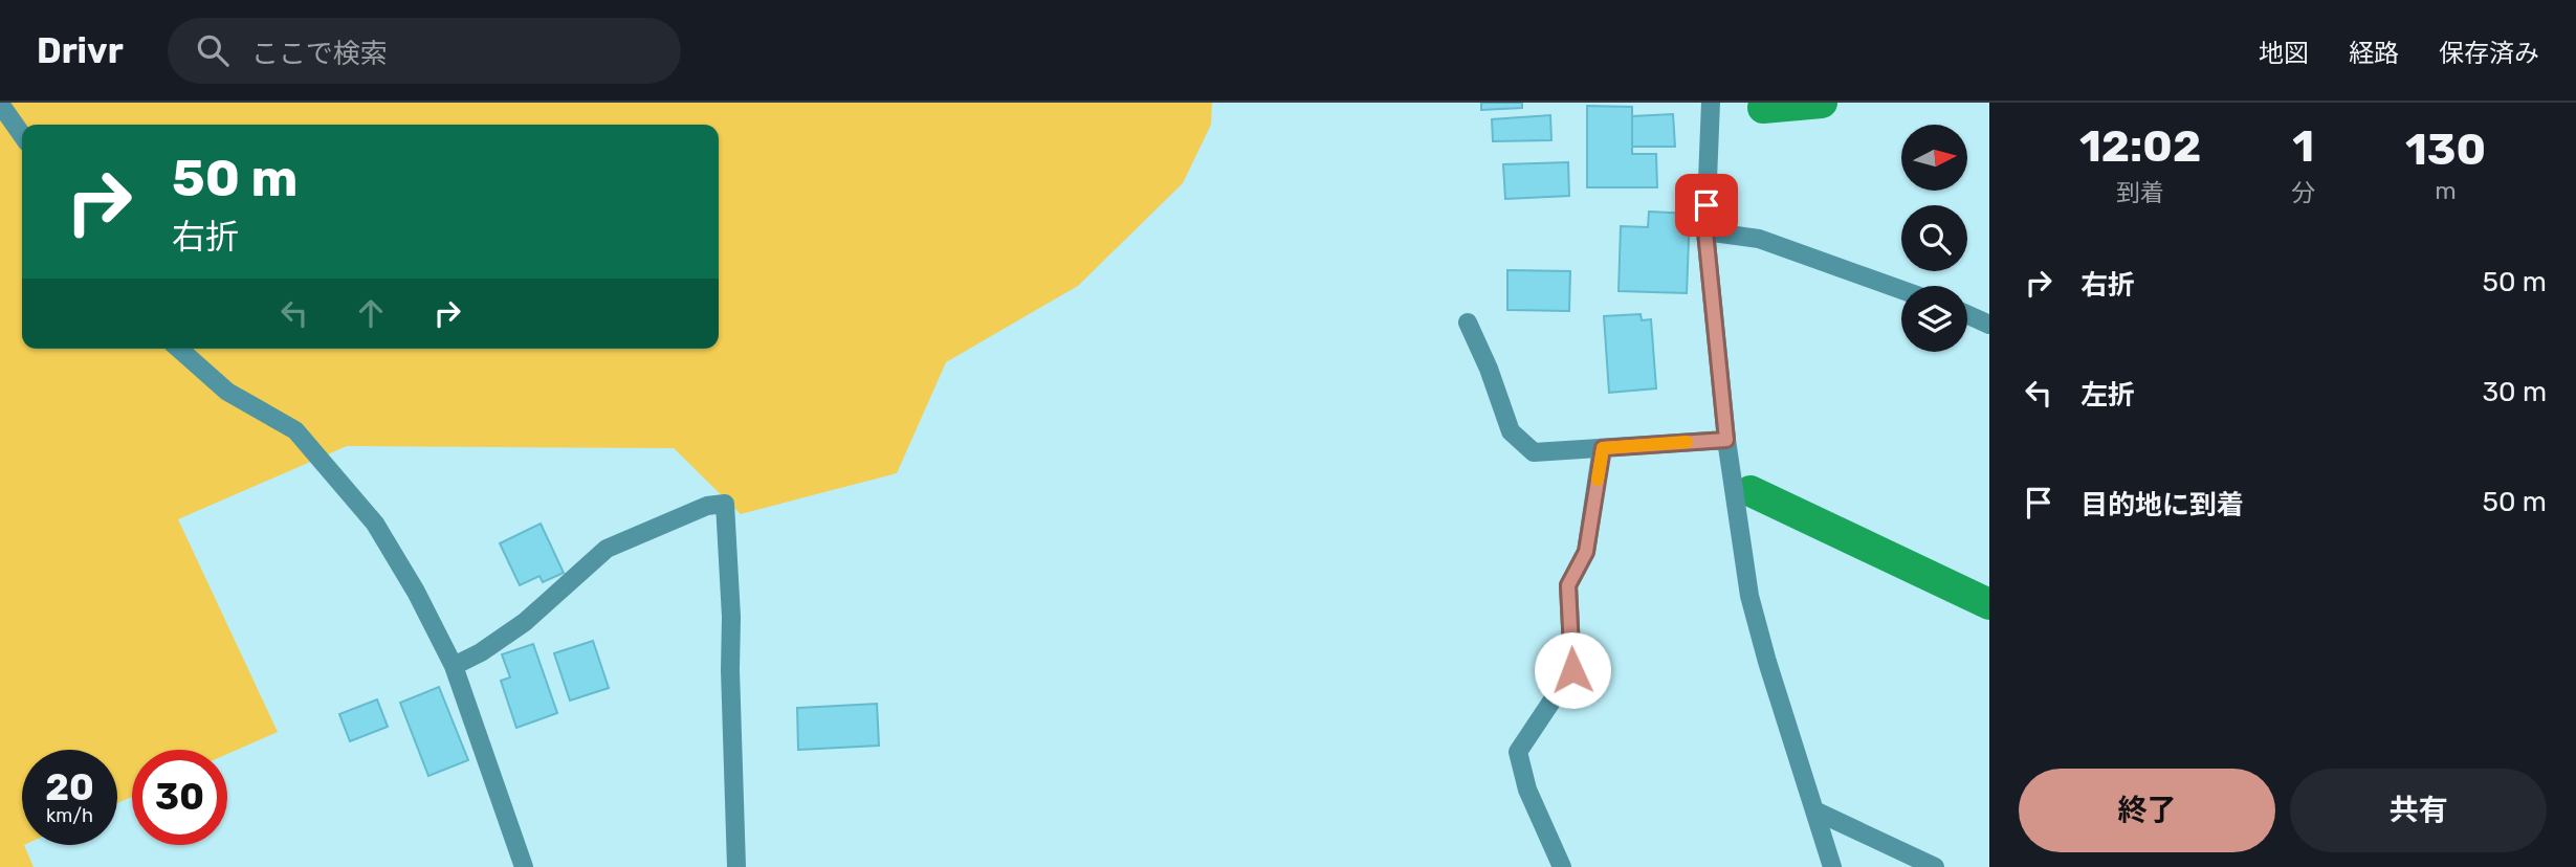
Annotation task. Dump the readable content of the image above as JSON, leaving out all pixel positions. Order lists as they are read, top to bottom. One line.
{"north":"right","page":{"header":"Drivr","search":"ここで検索","nav":["地図","経路","保存済み"],"eta":["12:02","到着","1","分","130","m"],"turn":["50 m","右折"],"list":[{"name":"右折","value":"50 m"},{"name":"左折","value":"30 m"},{"name":"目的地に到着","value":"50 m"}],"speed":"20 km/h","limit":"30","buttons":["終了","共有"]}}
